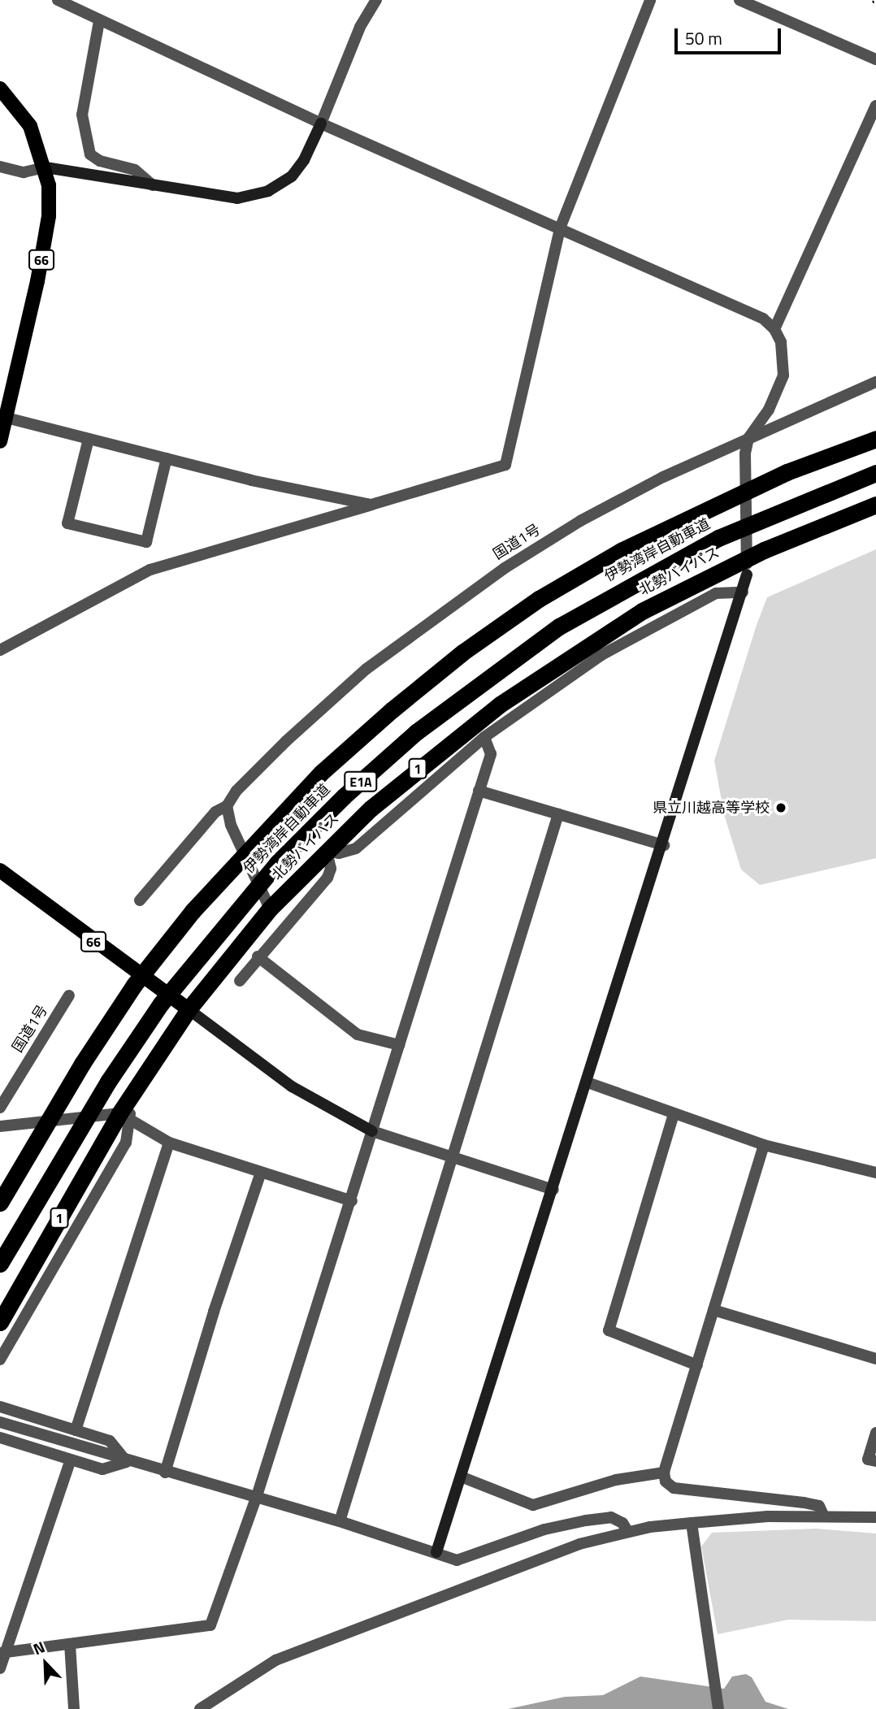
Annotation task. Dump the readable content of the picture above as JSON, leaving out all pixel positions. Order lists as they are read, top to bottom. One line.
{"streets":{"highway":["伊勢湾岸自動車道","北勢バイパス","1","E1A"],"main road":["66"],"street":["国道1号"]},"crossings":[["66","北勢バイパス"]],"places":["県立川越高等学校"],"scale_bar":"50 m","north":"top left"}
